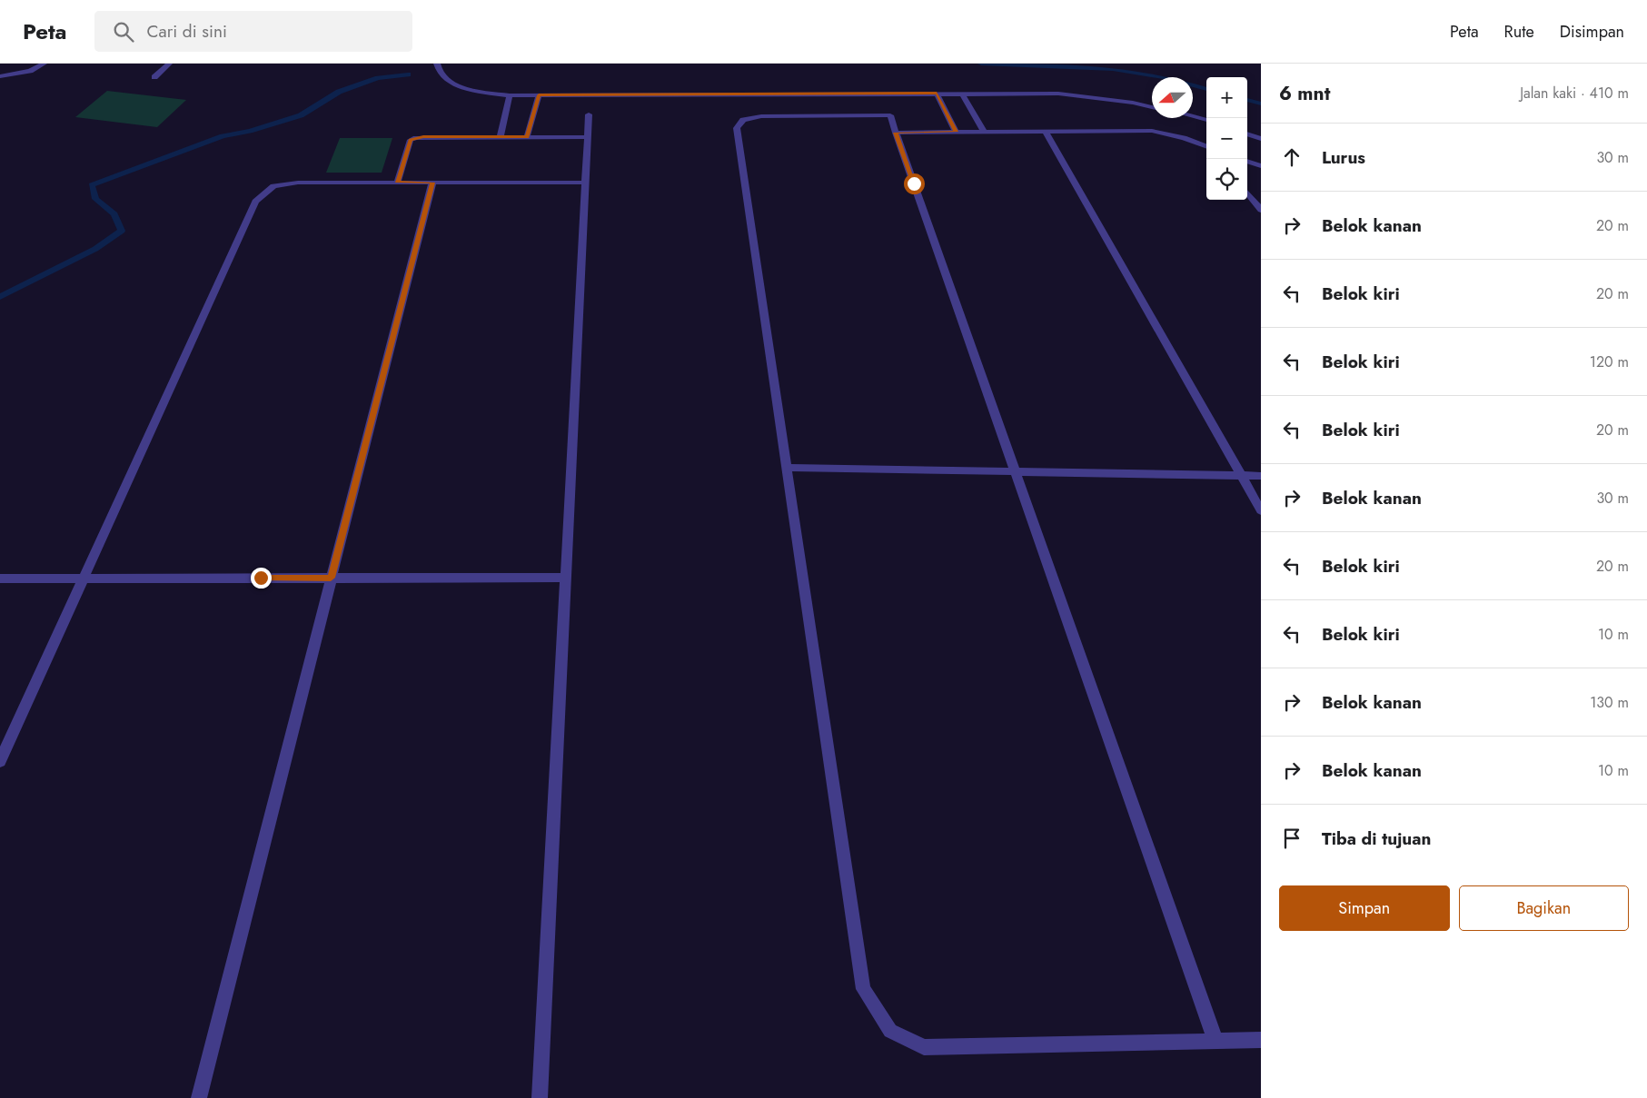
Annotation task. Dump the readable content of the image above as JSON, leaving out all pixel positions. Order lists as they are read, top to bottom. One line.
{"north":"left","page":{"header":"Peta","search":"Cari di sini","nav":["Peta","Rute","Disimpan"],"heading":["6 mnt","Jalan kaki · 410 m"],"map_buttons":["+","−"],"list":[["Lurus","30 m"],["Belok kanan","20 m"],["Belok kiri","20 m"],["Belok kiri","120 m"],["Belok kiri","20 m"],["Belok kanan","30 m"],["Belok kiri","20 m"],["Belok kiri","10 m"],["Belok kanan","130 m"],["Belok kanan","10 m"],"Tiba di tujuan"],"buttons":["Simpan","Bagikan"]}}
